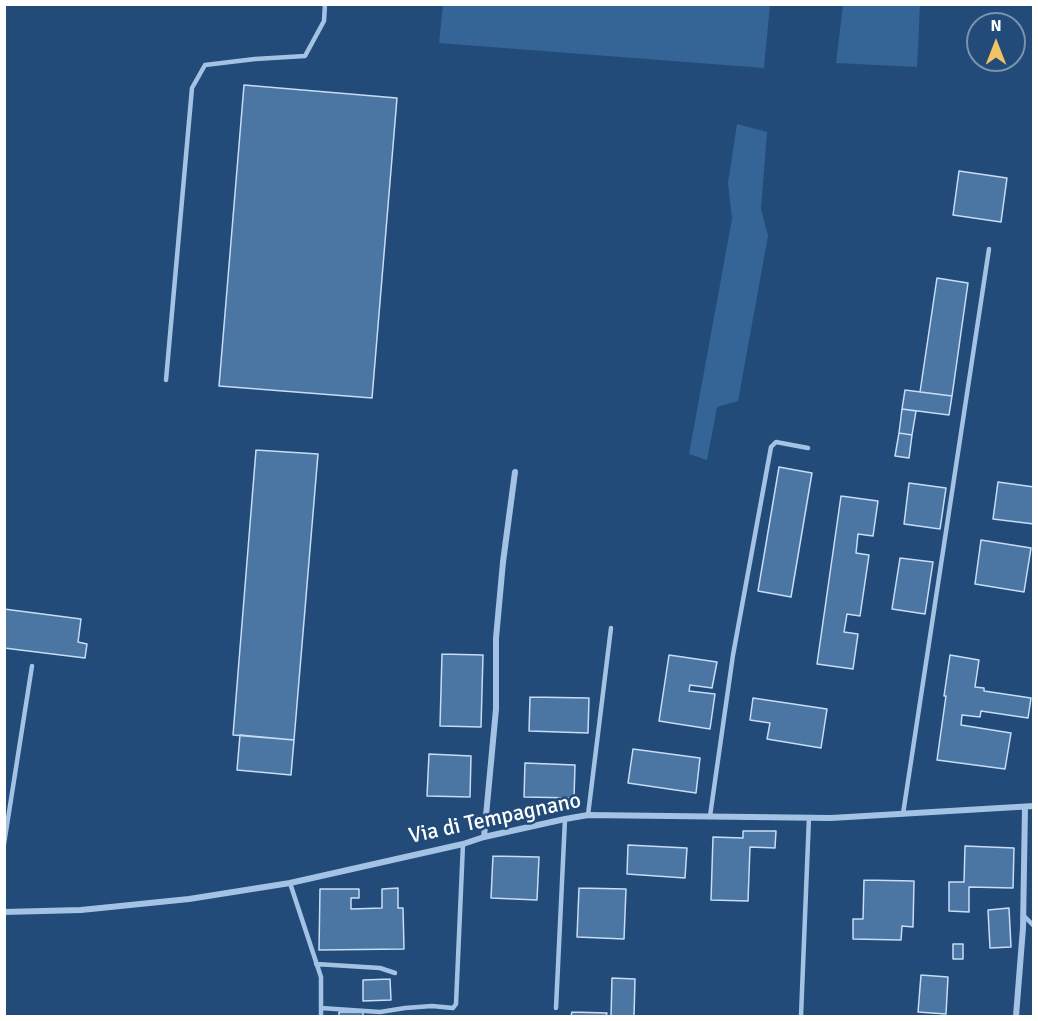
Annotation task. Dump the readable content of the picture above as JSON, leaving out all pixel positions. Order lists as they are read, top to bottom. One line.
{"streets":{"street":["Via di Tempagnano"]},"north":"top"}
